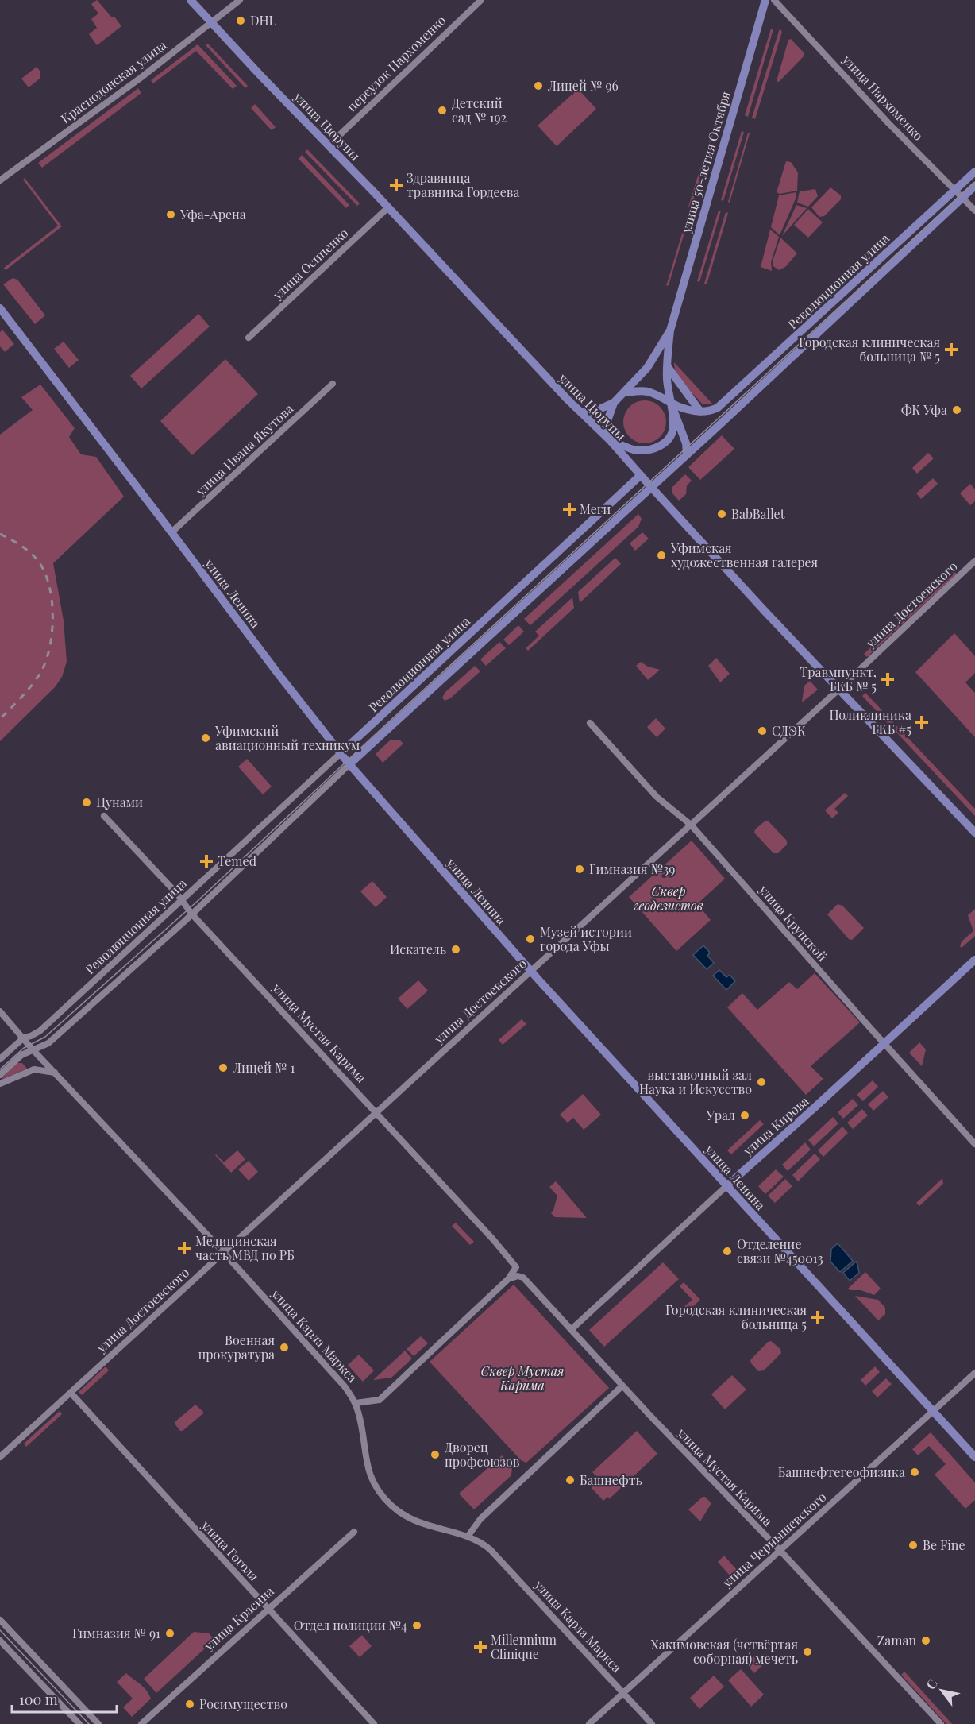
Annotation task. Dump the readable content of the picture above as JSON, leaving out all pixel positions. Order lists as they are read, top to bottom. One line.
{"streets":{"main road":["улица Цюрупы","улица 50-летия Октября","Революционная улица","улица Ленина","улица Кирова"],"street":["переулок Пархоменко","Краснодонская улица","улица Пархоменко","улица Осипенко","улица Ивана Якутова","улица Достоевского","улица Крупской","улица Мустая Карима","улица Карла Маркса","улица Чернышевского","улица Гоголя","улица Красина"]},"crossings":[["переулок Пархоменко","улица Цюрупы"],["Краснодонская улица","улица Цюрупы"],["улица Пархоменко","Революционная улица"],["улица Цюрупы","улица 50-летия Октября"],["улица Цюрупы","улица Осипенко"],["улица Цюрупы","Революционная улица"],["улица Цюрупы","улица Достоевского"],["Революционная улица","улица Ленина"],["Революционная улица","улица Мустая Карима"],["Революционная улица","улица Карла Маркса"],["улица Ивана Якутова","улица Ленина"],["улица Ленина","улица Достоевского"],["улица Ленина","улица Кирова"],["улица Ленина","улица Чернышевского"],["улица Достоевского","улица Крупской"],["улица Достоевского","улица Мустая Карима"],["улица Достоевского","улица Карла Маркса"],["улица Достоевского","улица Гоголя"],["улица Крупской","улица Кирова"],["улица Мустая Карима","улица Кирова"],["улица Мустая Карима","улица Чернышевского"],["улица Карла Маркса","улица Чернышевского"],["улица Гоголя","улица Красина"]],"parks":["Сквер геодезистов","Сквер Мустая Карима"],"places":{"other":["DHL","Лицей № 96","Детский сад № 192","Уфа-Арена","ФК Уфа","BabBallet","Уфимская художественная галерея","СДЭК","Уфимский авиационный техникум","Цунами","Гимназия №39","Музей истории города Уфы","Искатель","Лицей № 1","выставочный зал Наука и Искусство","Урал","Отделение связи №450013","Военная прокуратура","Дворец профсоюзов","Башнефтегеофизика","Башнефть","Be Fine","Отдел полиции №4","Гимназия № 91","Zaman","Хакимовская (четвёртая соборная) мечеть","Росимущество"],"health":["Здравница травника Гордеева","Городская клиническая больница № 5","Меги","Травмпункт, ГКБ № 5","Поликлиника ГКБ #5","Temed","Медицинская часть МВД по РБ","Городская клиническая больница 5","Millennium Clinique"]},"scale_bar":"100 m","north":"top left"}
